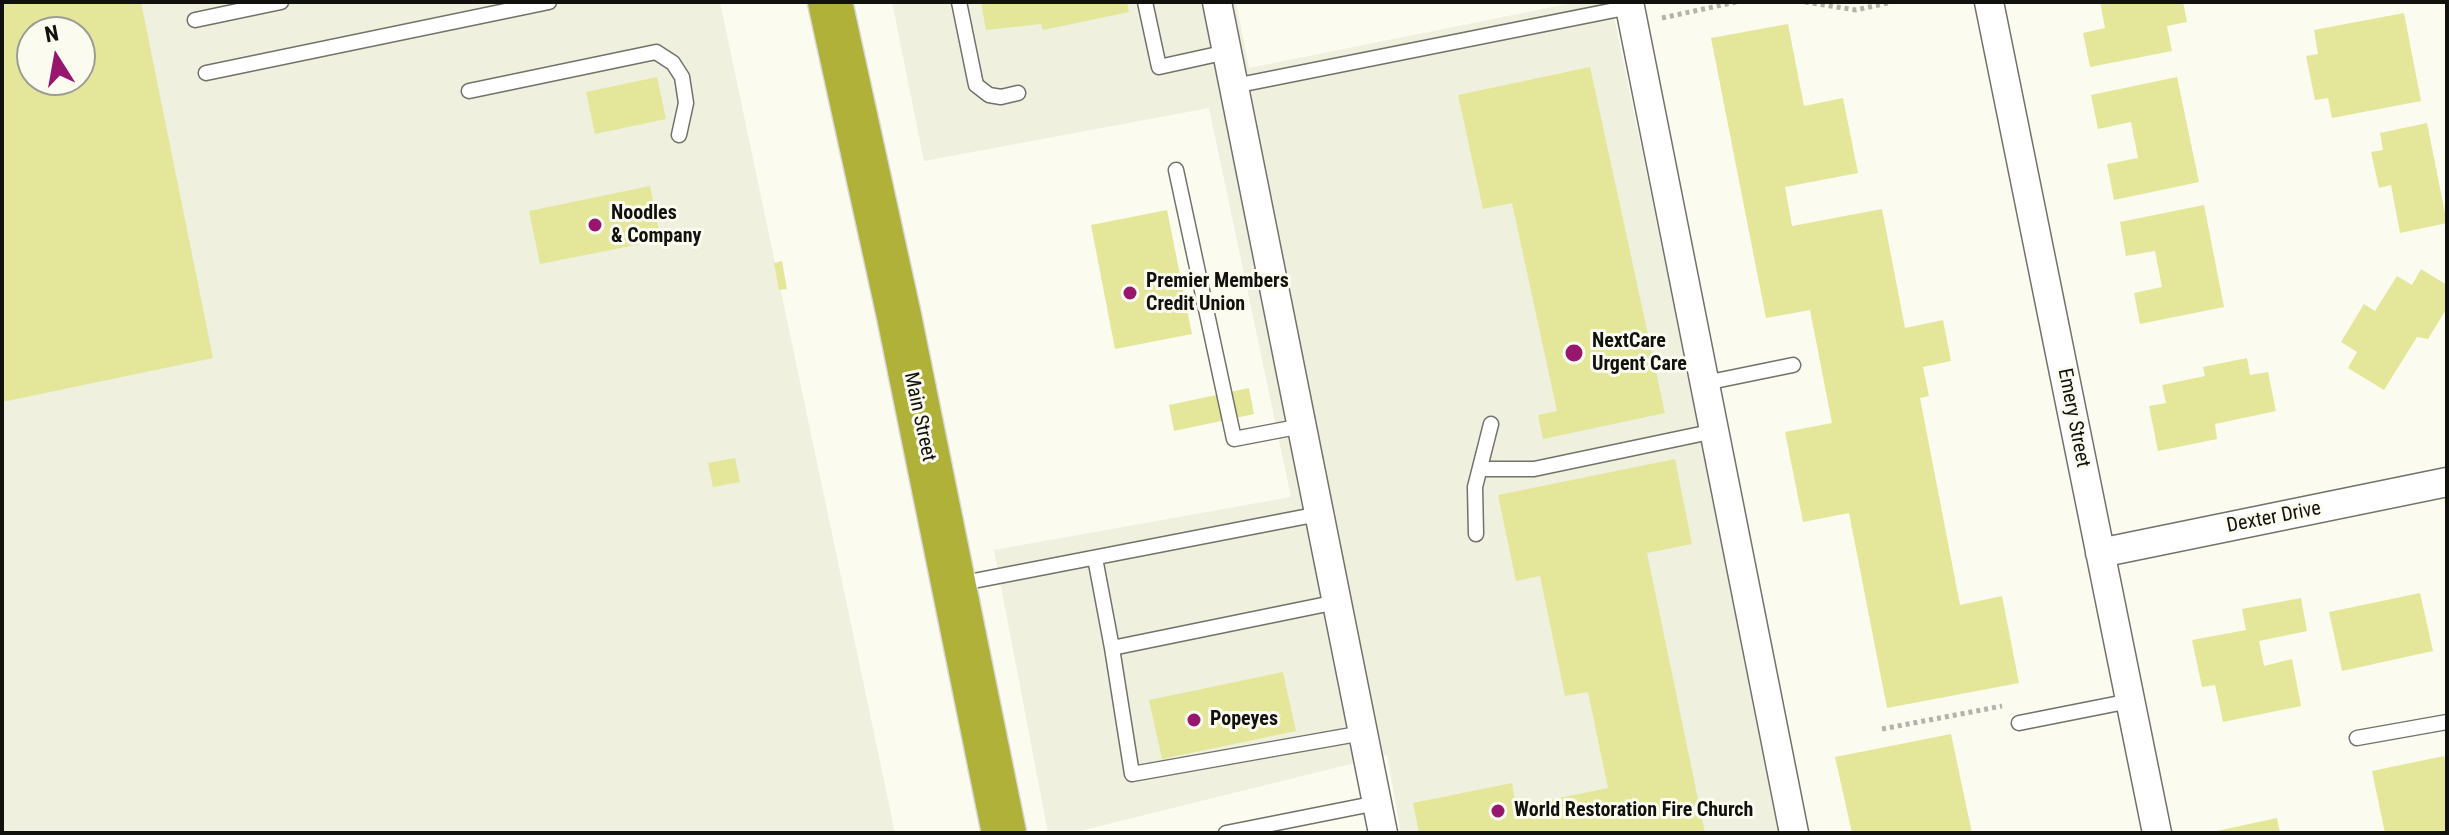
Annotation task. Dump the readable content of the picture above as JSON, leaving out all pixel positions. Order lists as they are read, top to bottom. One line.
{"streets":{"highway":["Main Street"],"street":["Emery Street","Dexter Drive"]},"crossings":[["Emery Street","Dexter Drive"]],"places":["Noodles & Company","Premier Members Credit Union","NextCare Urgent Care","Popeyes","World Restoration Fire Church"],"north":"top"}
